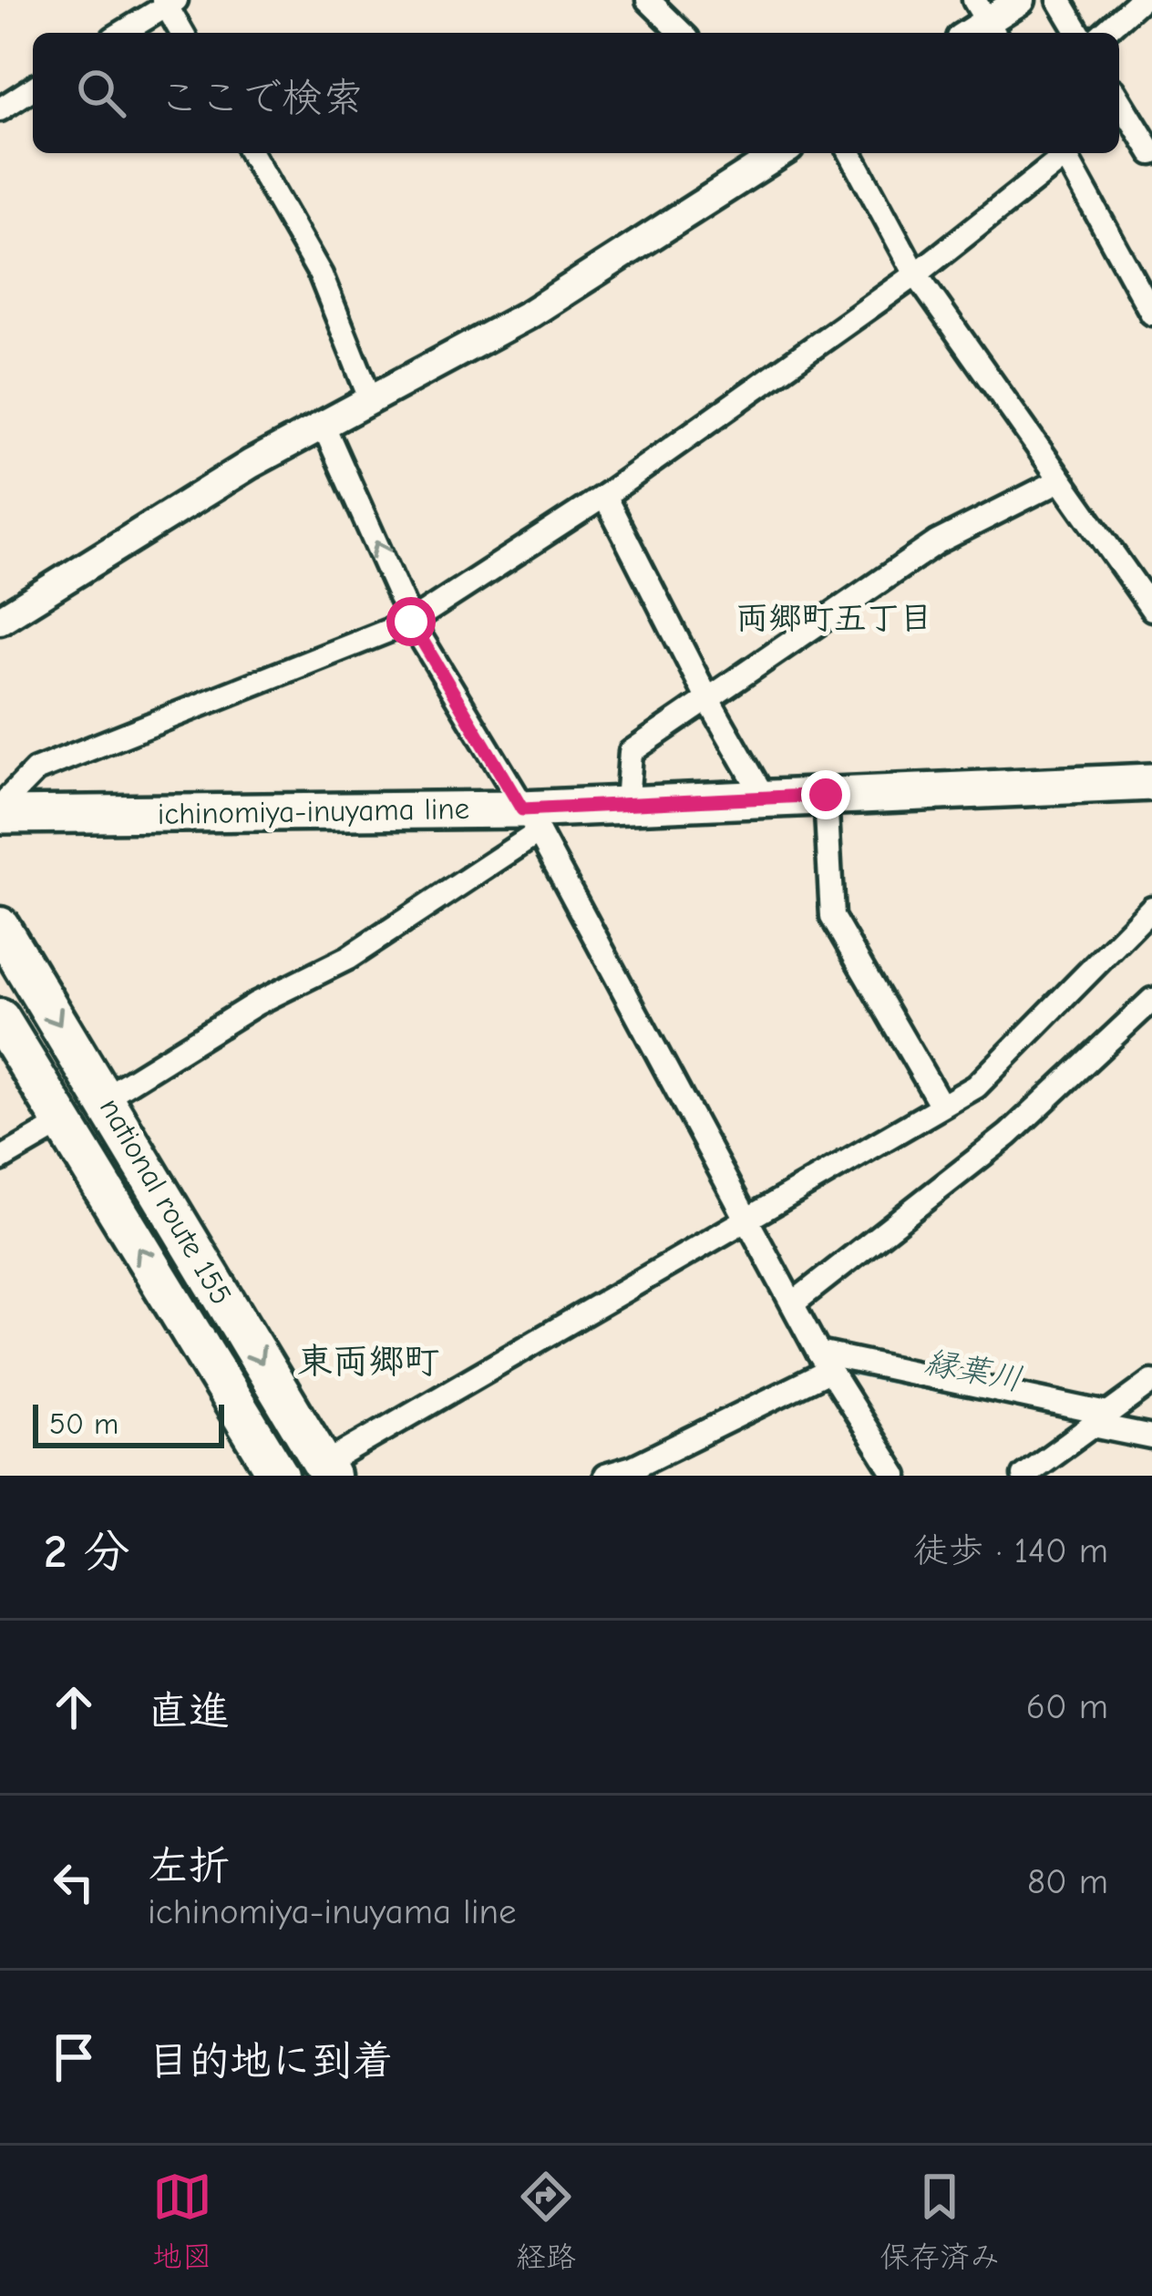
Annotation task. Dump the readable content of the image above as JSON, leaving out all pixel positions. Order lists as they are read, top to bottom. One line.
{"streets":{"highway":["national route 155"],"main road":["ichinomiya-inuyama line"]},"districts":["両郷町五丁目","東両郷町"],"water":["縁葉川"],"scale_bar":"50 m","page":{"search":"ここで検索","scale":"50 m","heading":["2 分","徒歩 · 140 m"],"list":[["直進","60 m"],["左折","ichinomiya-inuyama line","80 m"],"目的地に到着"],"nav":["地図","経路","保存済み"]}}
